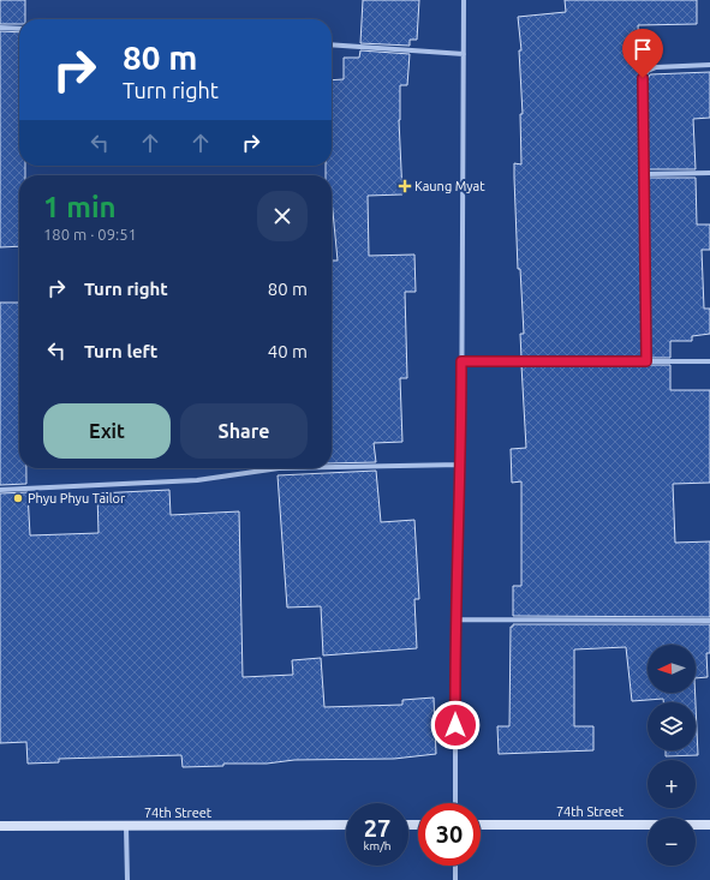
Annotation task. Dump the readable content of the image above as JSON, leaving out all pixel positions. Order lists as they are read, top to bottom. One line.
{"streets":{"street":["74th Street"]},"places":{"health":["Kaung Myat"],"other":["Phyu Phyu Tailor"]},"north":"left","page":{"turn":["80 m","Turn right"],"heading":["1 min","180 m · 09:51"],"list":[{"name":"Turn right","value":"80 m"},{"name":"Turn left","value":"40 m"}],"buttons":["Exit","Share"],"map_buttons":["+","−"],"speed":"27 km/h","limit":"30"}}
